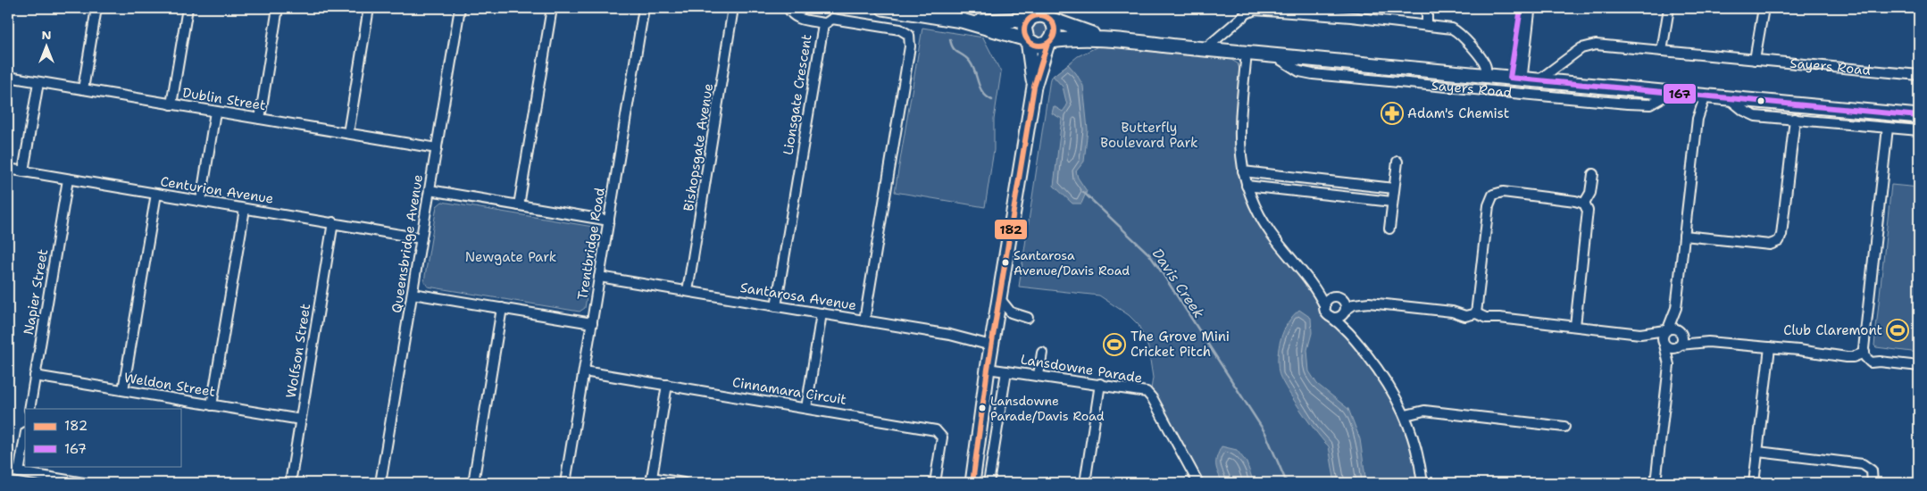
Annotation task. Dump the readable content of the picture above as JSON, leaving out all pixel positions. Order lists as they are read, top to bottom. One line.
{"streets":{"main road":["Sayers Road"],"street":["Lionsgate Crescent","Dublin Street","Bishopsgate Avenue","Centurion Avenue","Queensbridge Avenue","Trentbridge Road","Napier Street","Santarosa Avenue","Wolfson Street","Lansdowne Parade","Weldon Street","Cinnamara Circuit"]},"crossings":[["Lionsgate Crescent","Santarosa Avenue"],["Dublin Street","Queensbridge Avenue"],["Bishopsgate Avenue","Santarosa Avenue"],["Centurion Avenue","Queensbridge Avenue"],["Centurion Avenue","Napier Street"],["Centurion Avenue","Wolfson Street"],["Trentbridge Road","Santarosa Avenue"],["Trentbridge Road","Cinnamara Circuit"],["Napier Street","Weldon Street"],["Wolfson Street","Weldon Street"]],"water":["Davis Creek"],"parks":["Butterfly Boulevard Park","Newgate Park"],"places":{"pharmacy":["Adam's Chemist"],"other":["Santarosa Avenue/Davis Road","Lansdowne Parade/Davis Road"],"sports":["Club Claremont","The Grove Mini Cricket Pitch"]},"lines":["transit line 167","transit line 182"],"legend":["182","167"],"north":"top"}
